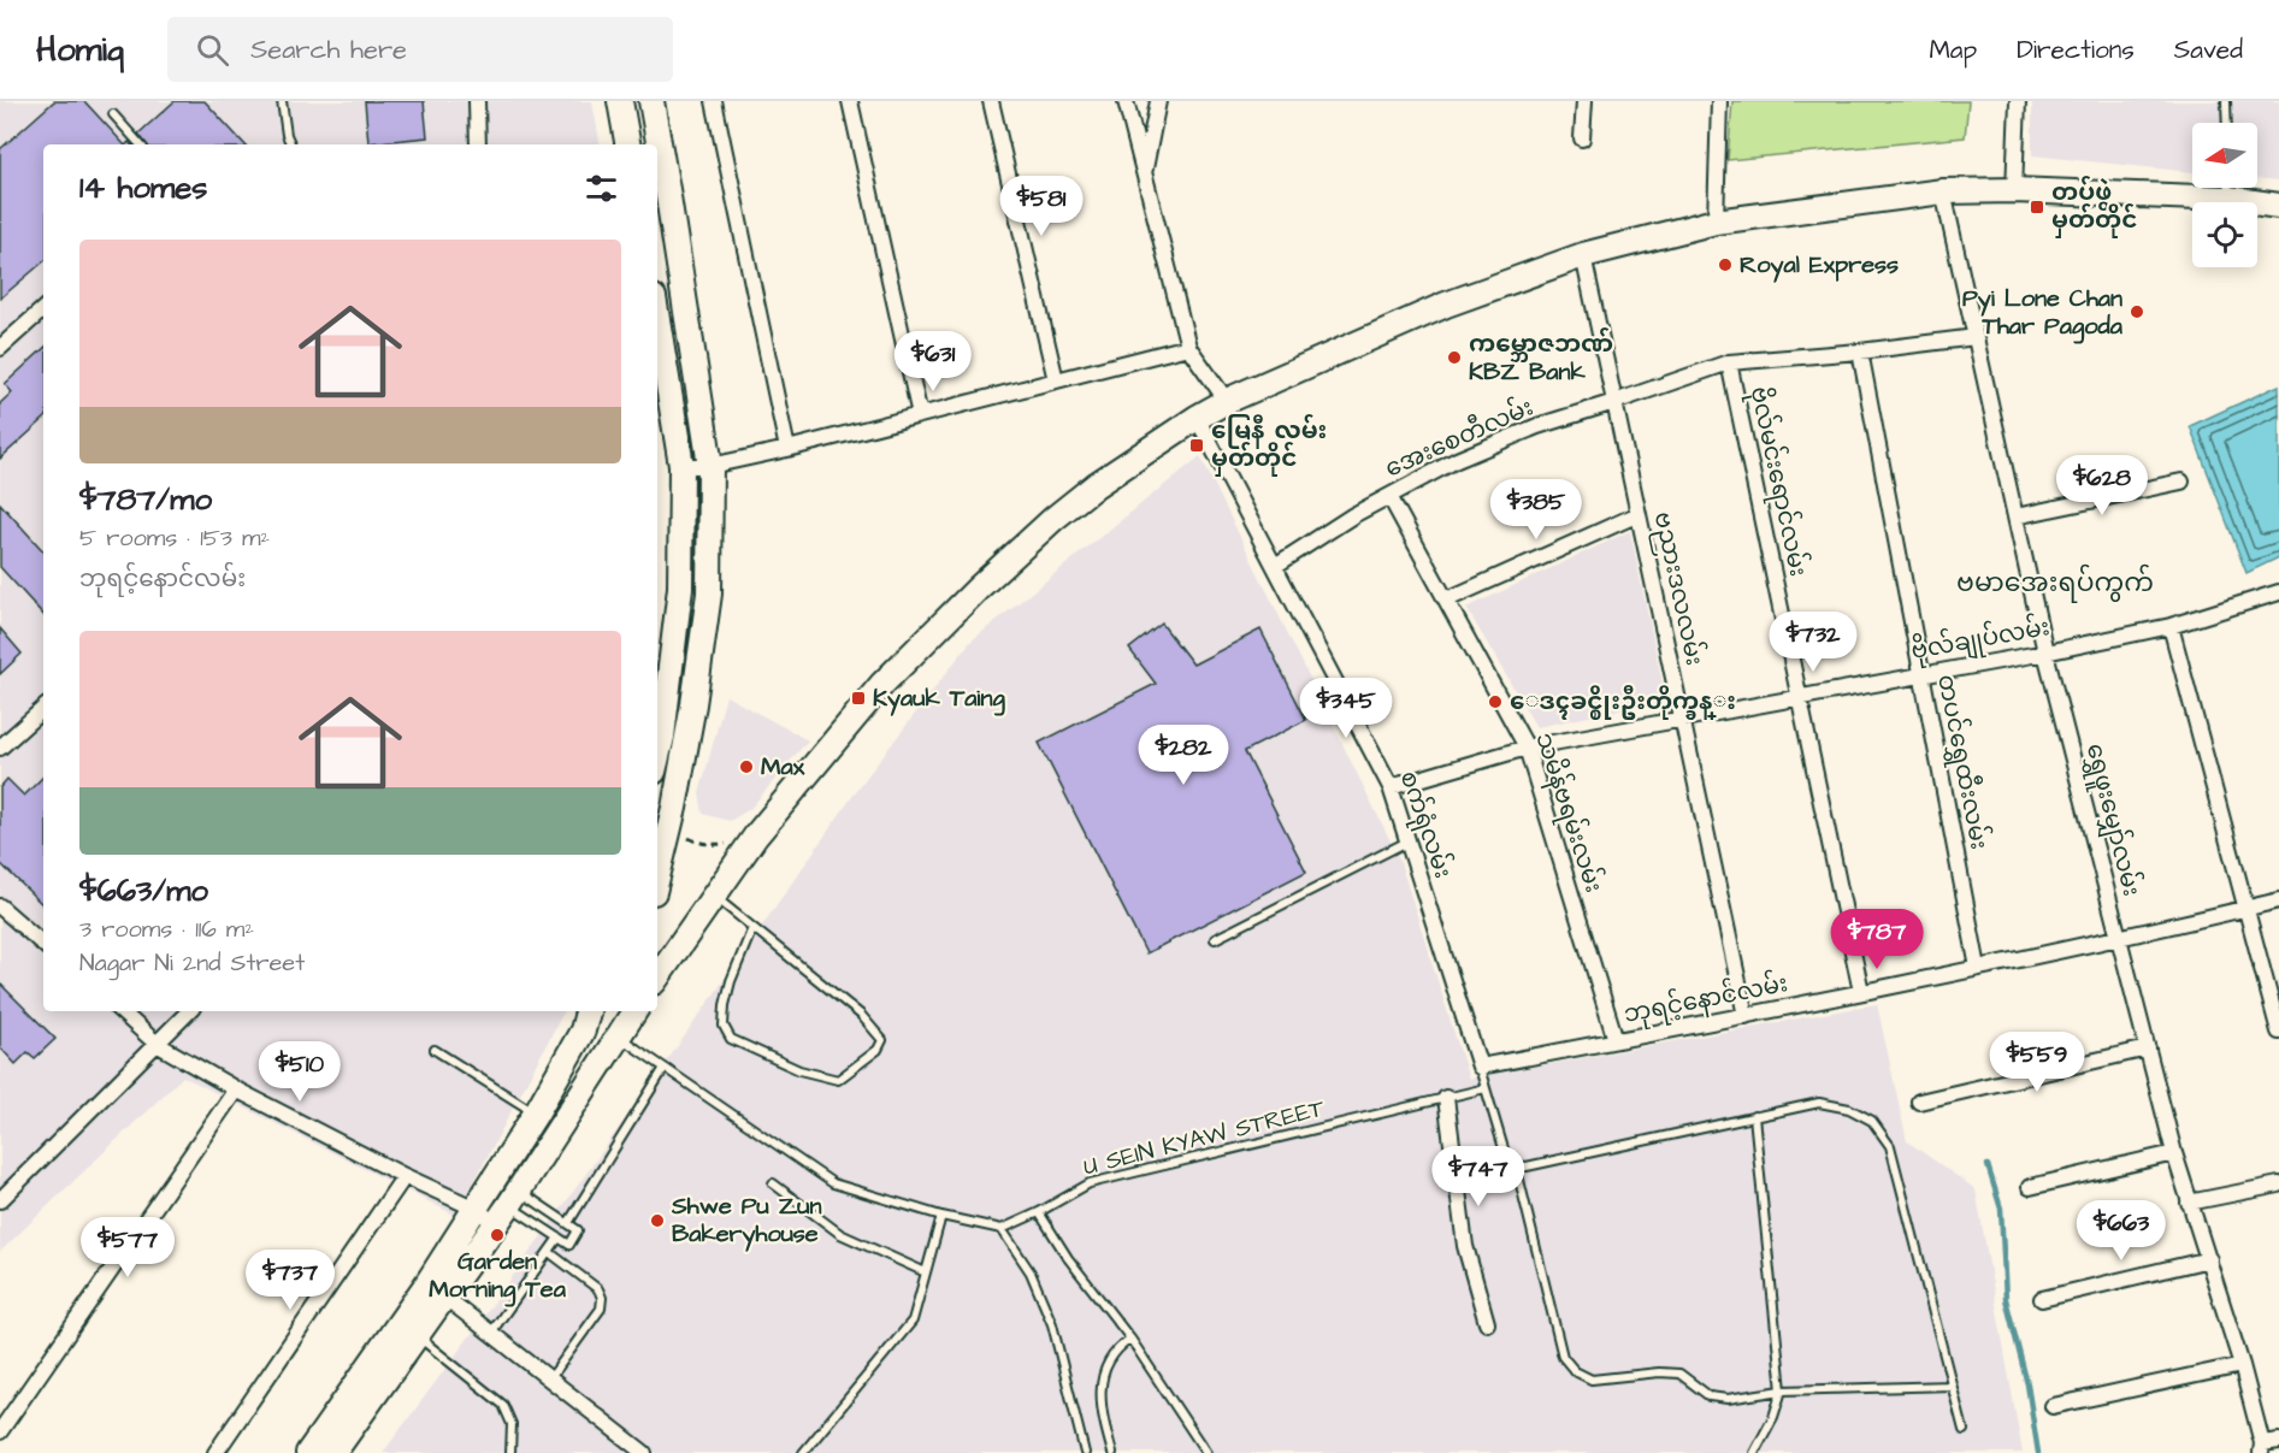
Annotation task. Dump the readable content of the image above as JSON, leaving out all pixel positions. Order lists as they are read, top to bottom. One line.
{"streets":{"street":["အေးစေတီလမ်း","ဗိုလ်မင်းရောင်လမ်း","ဗညားဒလလမ်း","ဗိုလ်ချုပ်လမ်း","တပင်ရွှေထီးလမ်း","သမိန်ဗရမ်းလမ်း","ရွှေဖူးမျှော်လမ်း","စက်ရုံလမ်း","ဘုရင့်နောင်လမ်း"],"lane":["U SEIN KYAW STREET"]},"crossings":[["အေးစေတီလမ်း","ဗိုလ်မင်းရောင်လမ်း"],["အေးစေတီလမ်း","ဗညားဒလလမ်း"],["အေးစေတီလမ်း","တပင်ရွှေထီးလမ်း"],["အေးစေတီလမ်း","သမိန်ဗရမ်းလမ်း"],["အေးစေတီလမ်း","ရွှေဖူးမျှော်လမ်း"],["အေးစေတီလမ်း","စက်ရုံလမ်း"],["ဗိုလ်မင်းရောင်လမ်း","ဗိုလ်ချုပ်လမ်း"],["ဗိုလ်မင်းရောင်လမ်း","ဘုရင့်နောင်လမ်း"],["ဗညားဒလလမ်း","ဗိုလ်ချုပ်လမ်း"],["ဗညားဒလလမ်း","ဘုရင့်နောင်လမ်း"],["ဗိုလ်ချုပ်လမ်း","တပင်ရွှေထီးလမ်း"],["ဗိုလ်ချုပ်လမ်း","သမိန်ဗရမ်းလမ်း"],["ဗိုလ်ချုပ်လမ်း","ရွှေဖူးမျှော်လမ်း"],["ဗိုလ်ချုပ်လမ်း","စက်ရုံလမ်း"],["တပင်ရွှေထီးလမ်း","ဘုရင့်နောင်လမ်း"],["သမိန်ဗရမ်းလမ်း","ဘုရင့်နောင်လမ်း"],["ရွှေဖူးမျှော်လမ်း","ဘုရင့်နောင်လမ်း"],["စက်ရုံလမ်း","ဘုရင့်နောင်လမ်း"]],"districts":["ဗမာအေးရပ်ကွက်"],"places":{"transit":["တပ်ဖွဲ့ မှတ်တိုင်","မြေနီ လမ်း မှတ်တိုင်","Kyauk Taing"],"other":["Royal Express","Pyi Lone Chan Thar Pagoda","ကမ္ဘောဇဘဏ် KBZ Bank","ေဒၚခင္စိုးဦးတိုက္ခန္း","Max","Shwe Pu Zun Bakeryhouse","Garden Morning Tea"]},"north":"left","page":{"header":"Homiq","search":"Search here","nav":["Map","Directions","Saved"],"heading":"14 homes","price":["$581","$631","$628","$385","$732","$345","$282","$787","$559","$510","$747","$663","$577","$737"],"list":[{"name":"$787/mo","note":"5 rooms · 153 m² · ဘုရင့်နောင်လမ်း"},{"name":"$663/mo","note":"3 rooms · 116 m² · Nagar Ni 2nd Street"}]}}
